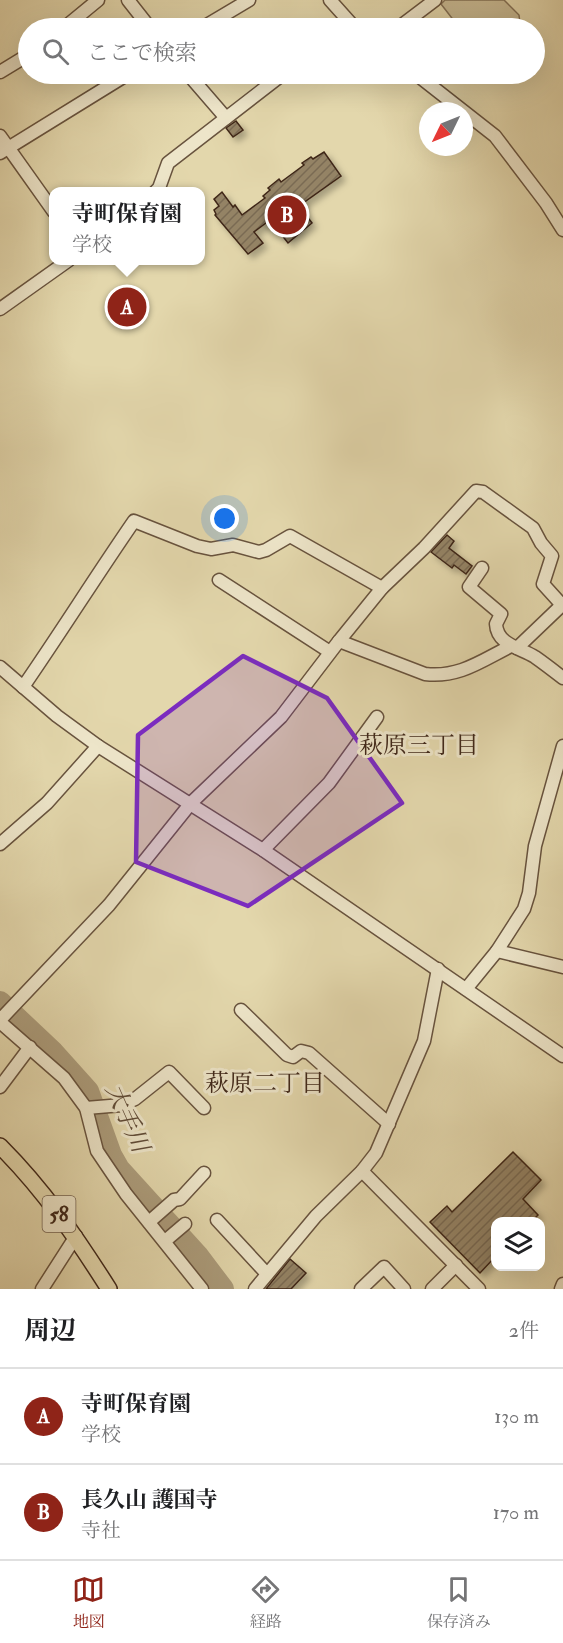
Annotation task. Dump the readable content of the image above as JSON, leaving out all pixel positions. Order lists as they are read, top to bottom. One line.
{"streets":{"main road":["58"]},"districts":["萩原三丁目","萩原二丁目"],"water":["大手川"],"north":"bottom left","page":{"search":"ここで検索","popup":["寺町保育園","学校"],"pins":["B","A"],"heading":["周辺","2件"],"list":[{"mark":"A","name":"寺町保育園","note":"学校","value":"130 m"},{"mark":"B","name":"長久山 護国寺","note":"寺社","value":"170 m"}],"nav":["地図","経路","保存済み"]}}
